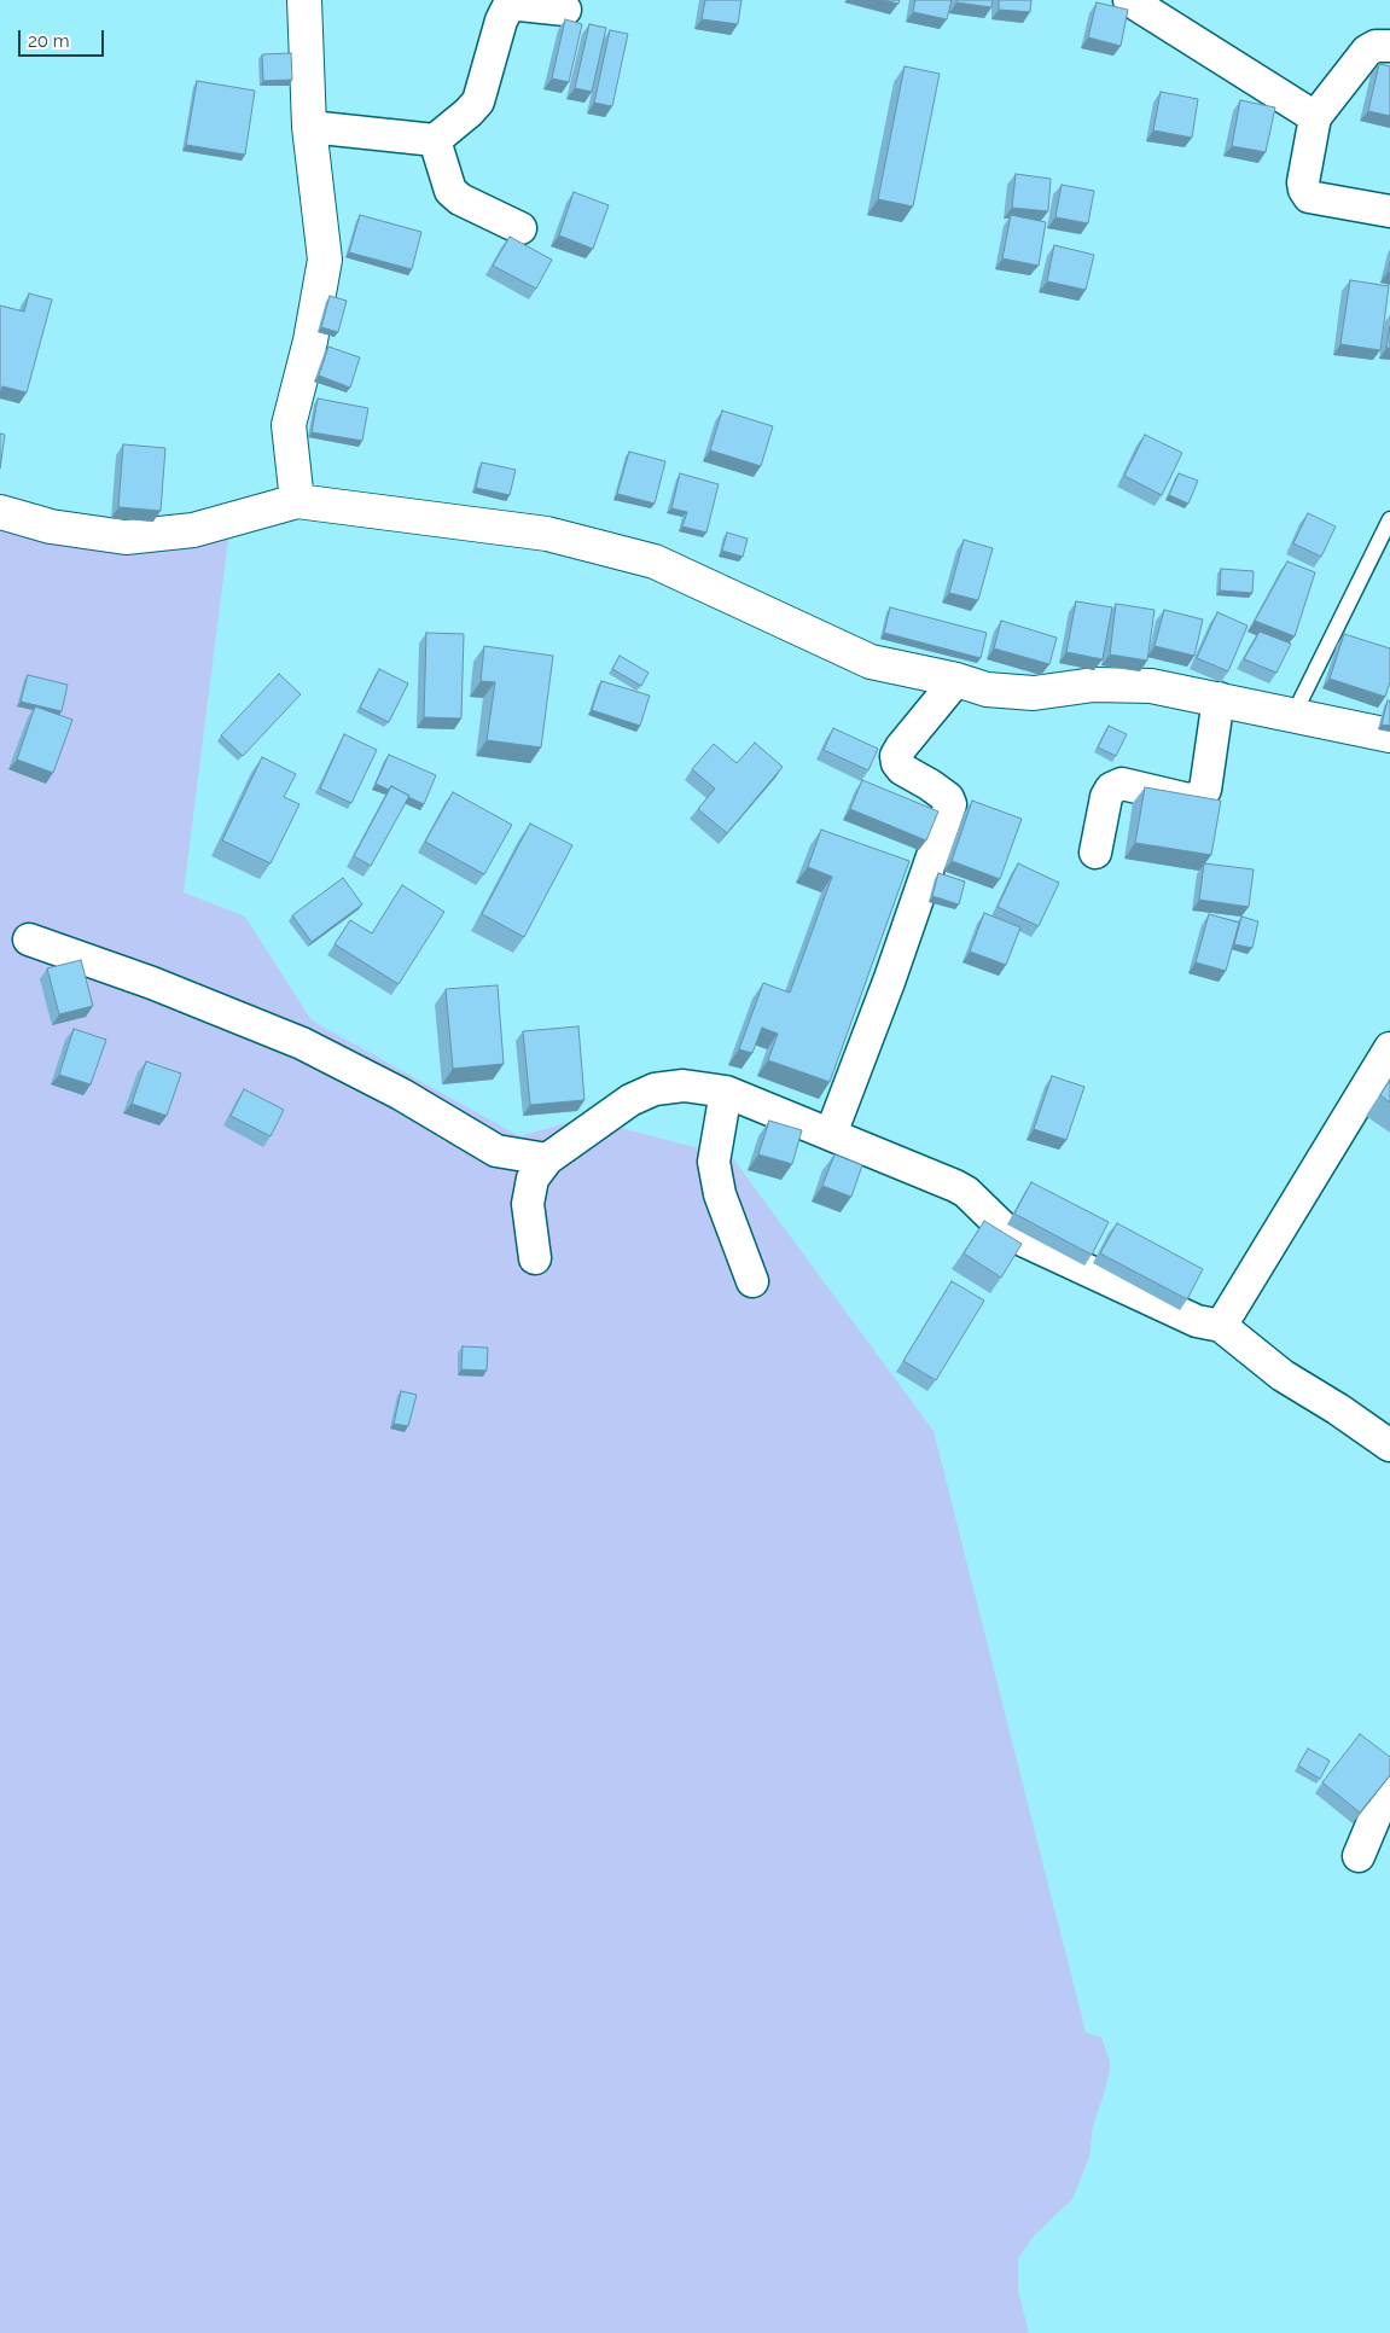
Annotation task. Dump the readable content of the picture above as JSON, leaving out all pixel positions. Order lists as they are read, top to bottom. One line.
{"scale_bar":"20 m"}
